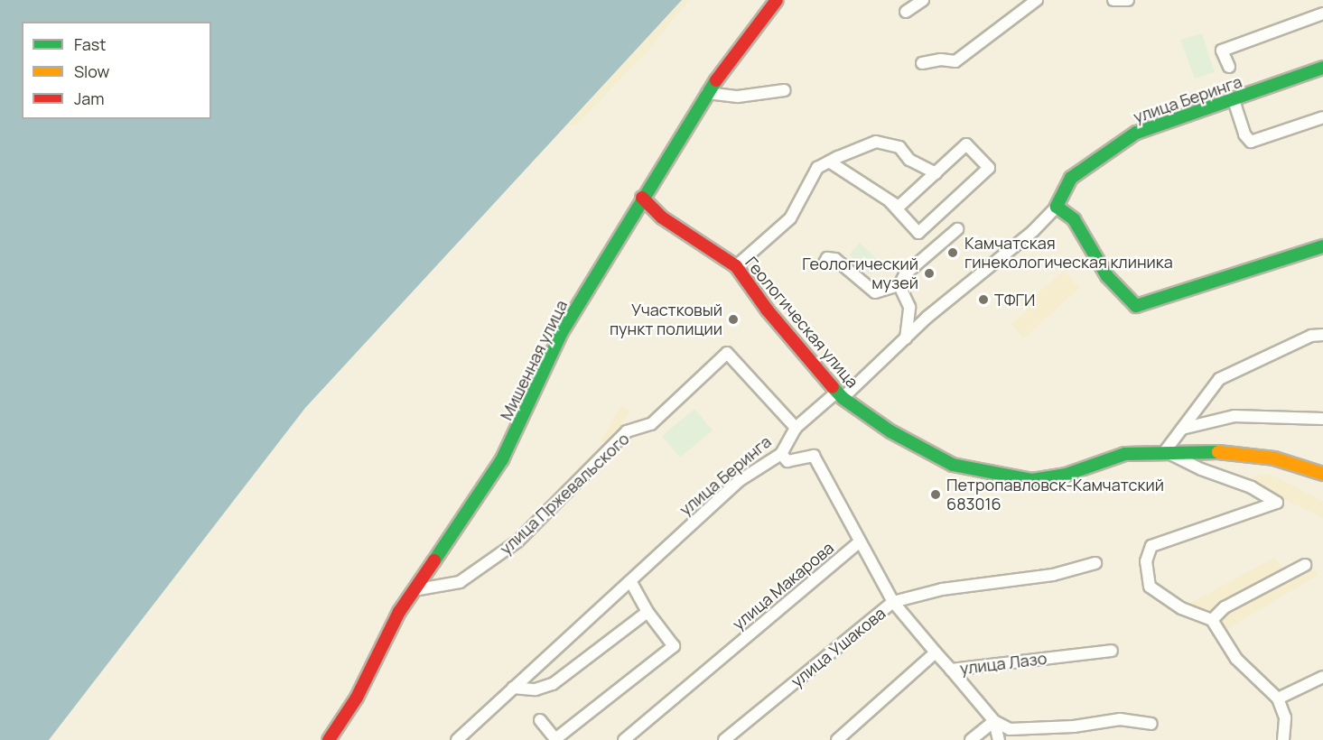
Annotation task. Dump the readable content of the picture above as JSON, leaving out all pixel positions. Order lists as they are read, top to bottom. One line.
{"streets":{"street":["улица Беринга","Геологическая улица","Мишенная улица","улица Пржевальского","улица Макарова","улица Ушакова","улица Лазо"]},"crossings":[["улица Беринга","Геологическая улица"],["улица Беринга","улица Пржевальского"],["улица Беринга","улица Макарова"],["Геологическая улица","Мишенная улица"],["Мишенная улица","улица Пржевальского"]],"places":["Камчатская гинекологическая клиника","Геологический музей","ТФГИ","Участковый пункт полиции","Петропавловск-Камчатский 683016"],"legend":["Fast","Slow","Jam"]}
